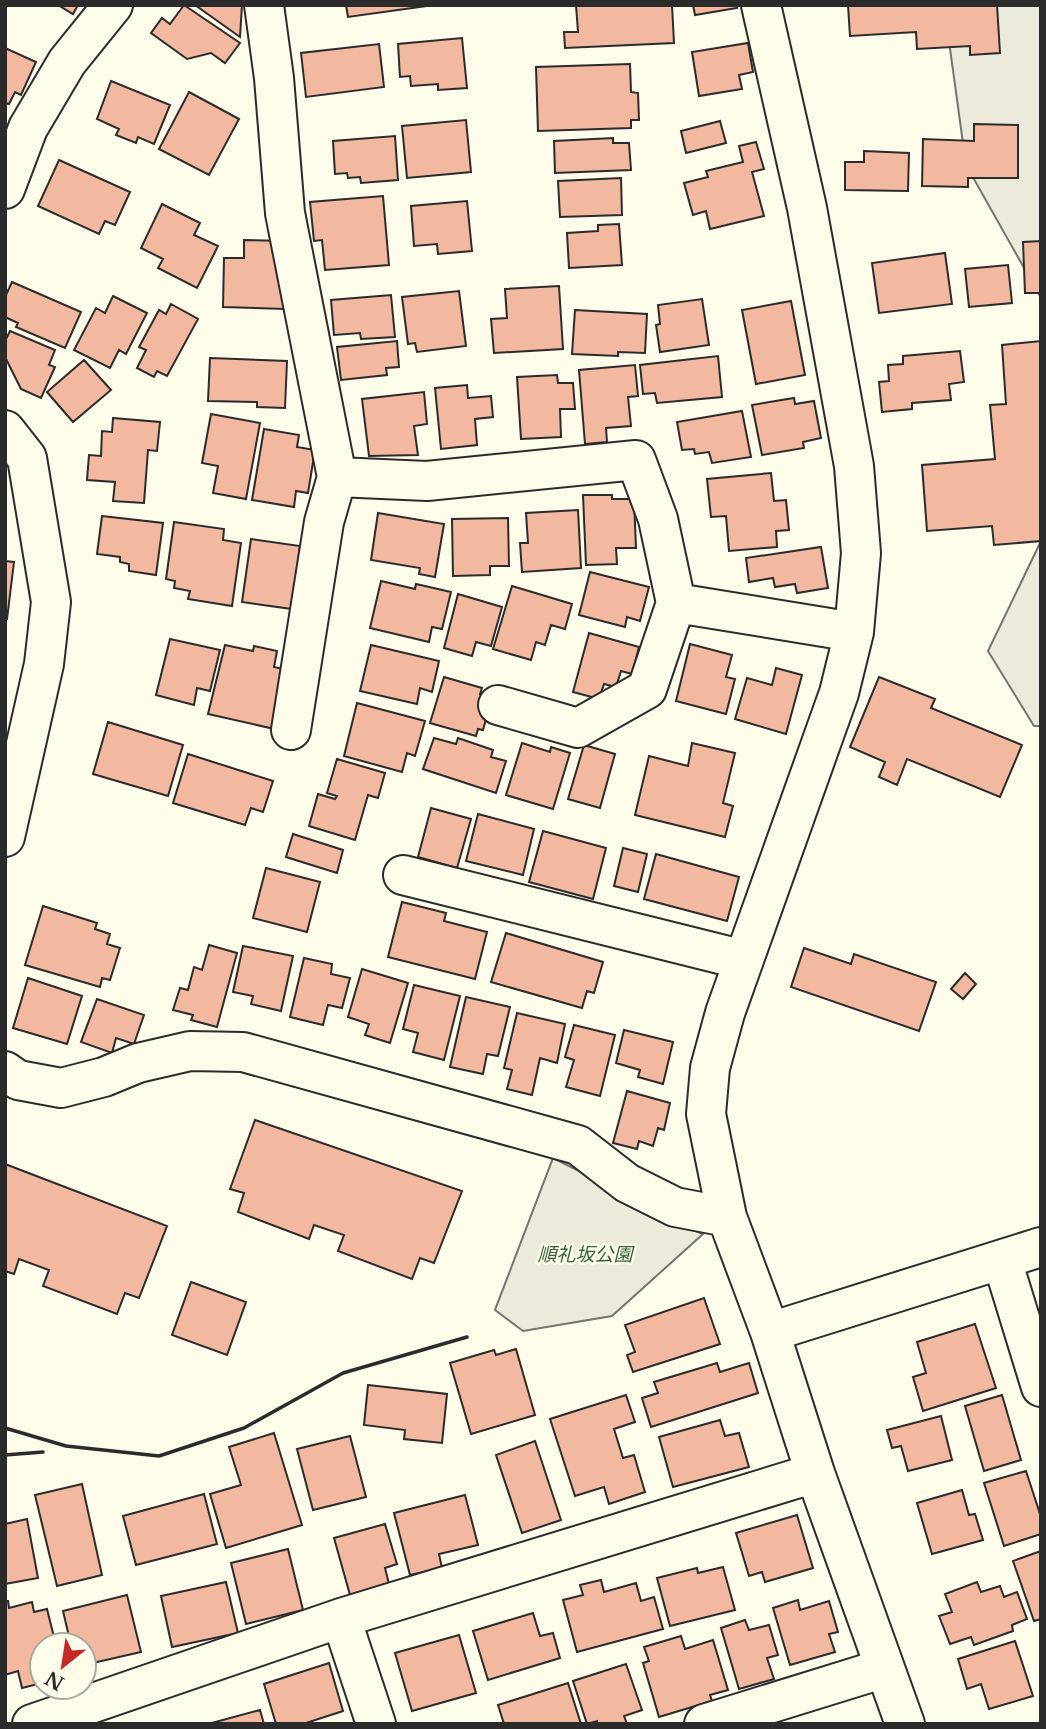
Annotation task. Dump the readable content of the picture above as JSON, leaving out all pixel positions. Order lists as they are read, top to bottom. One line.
{"parks":["順礼坂公園"],"north":"bottom left"}
